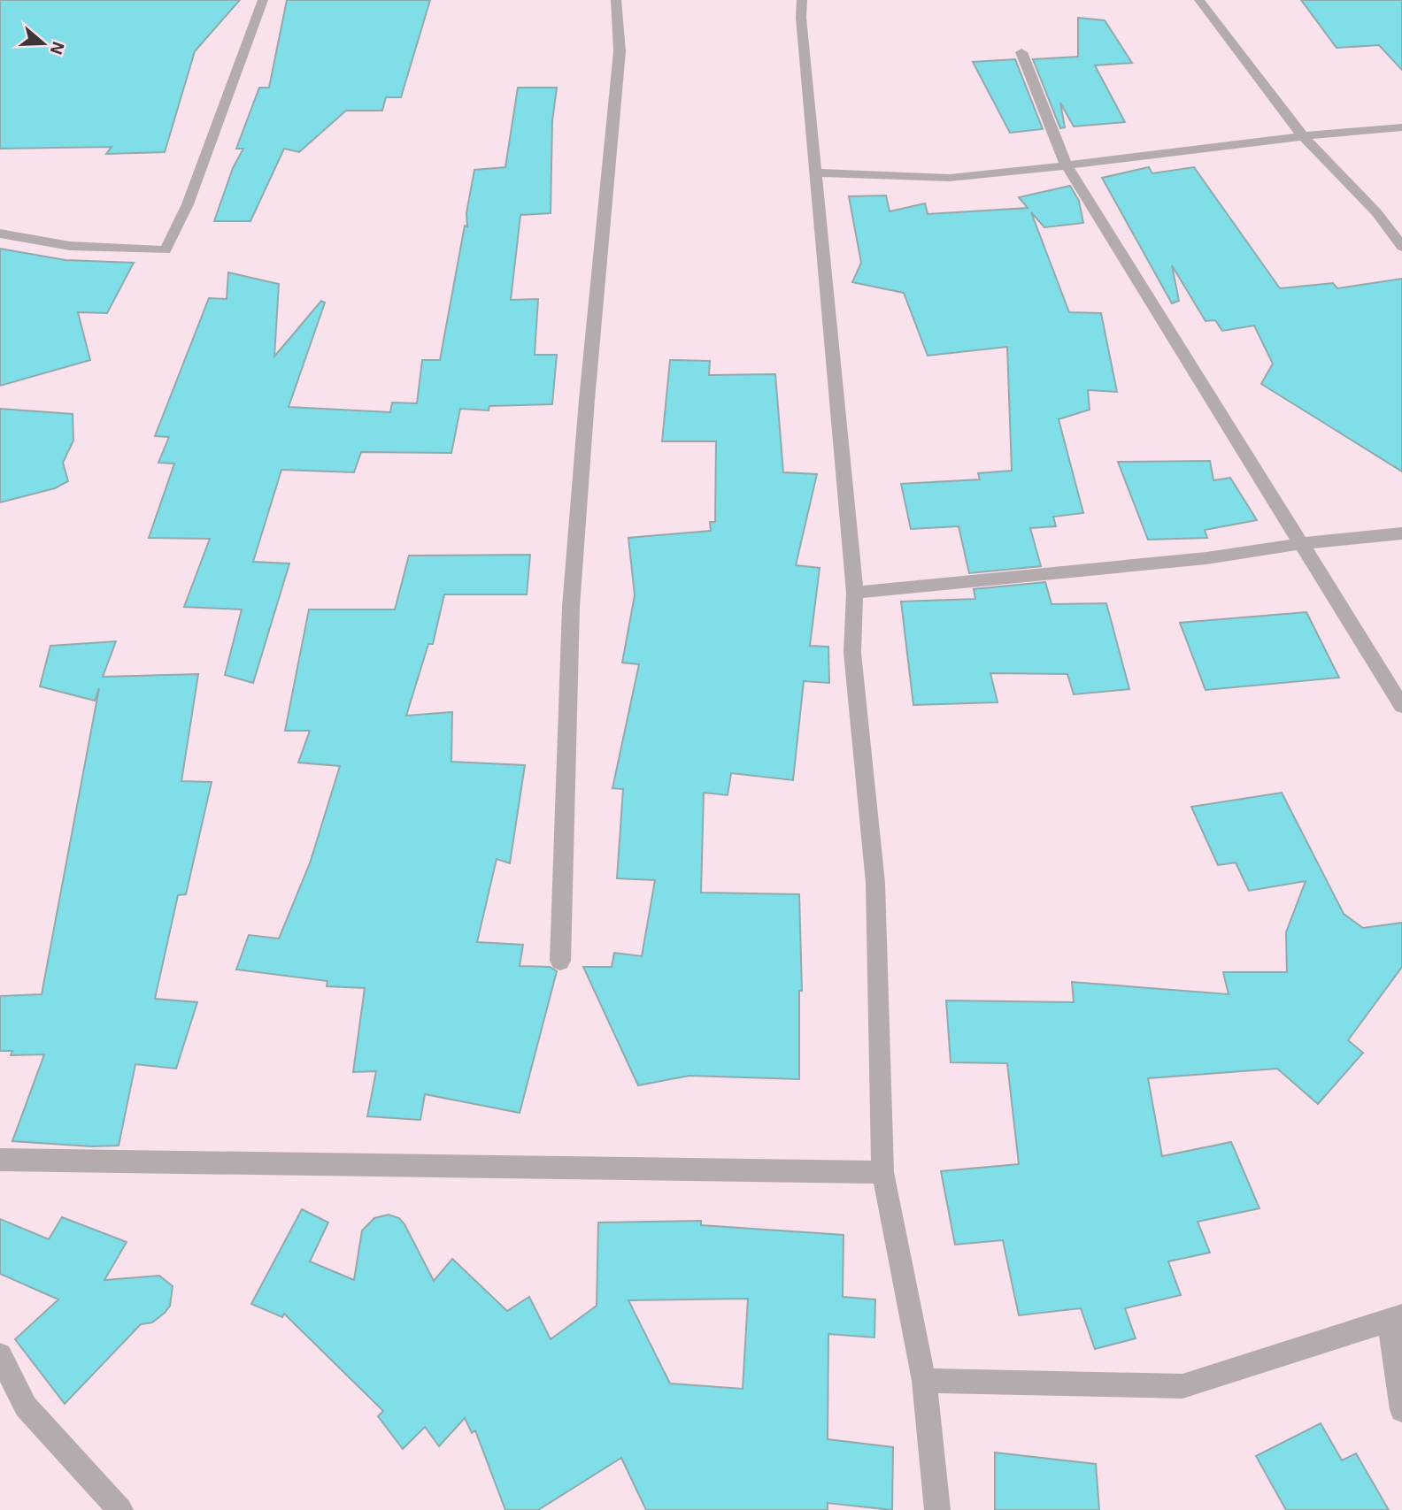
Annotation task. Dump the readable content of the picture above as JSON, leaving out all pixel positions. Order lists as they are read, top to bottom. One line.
{"north":"right"}
